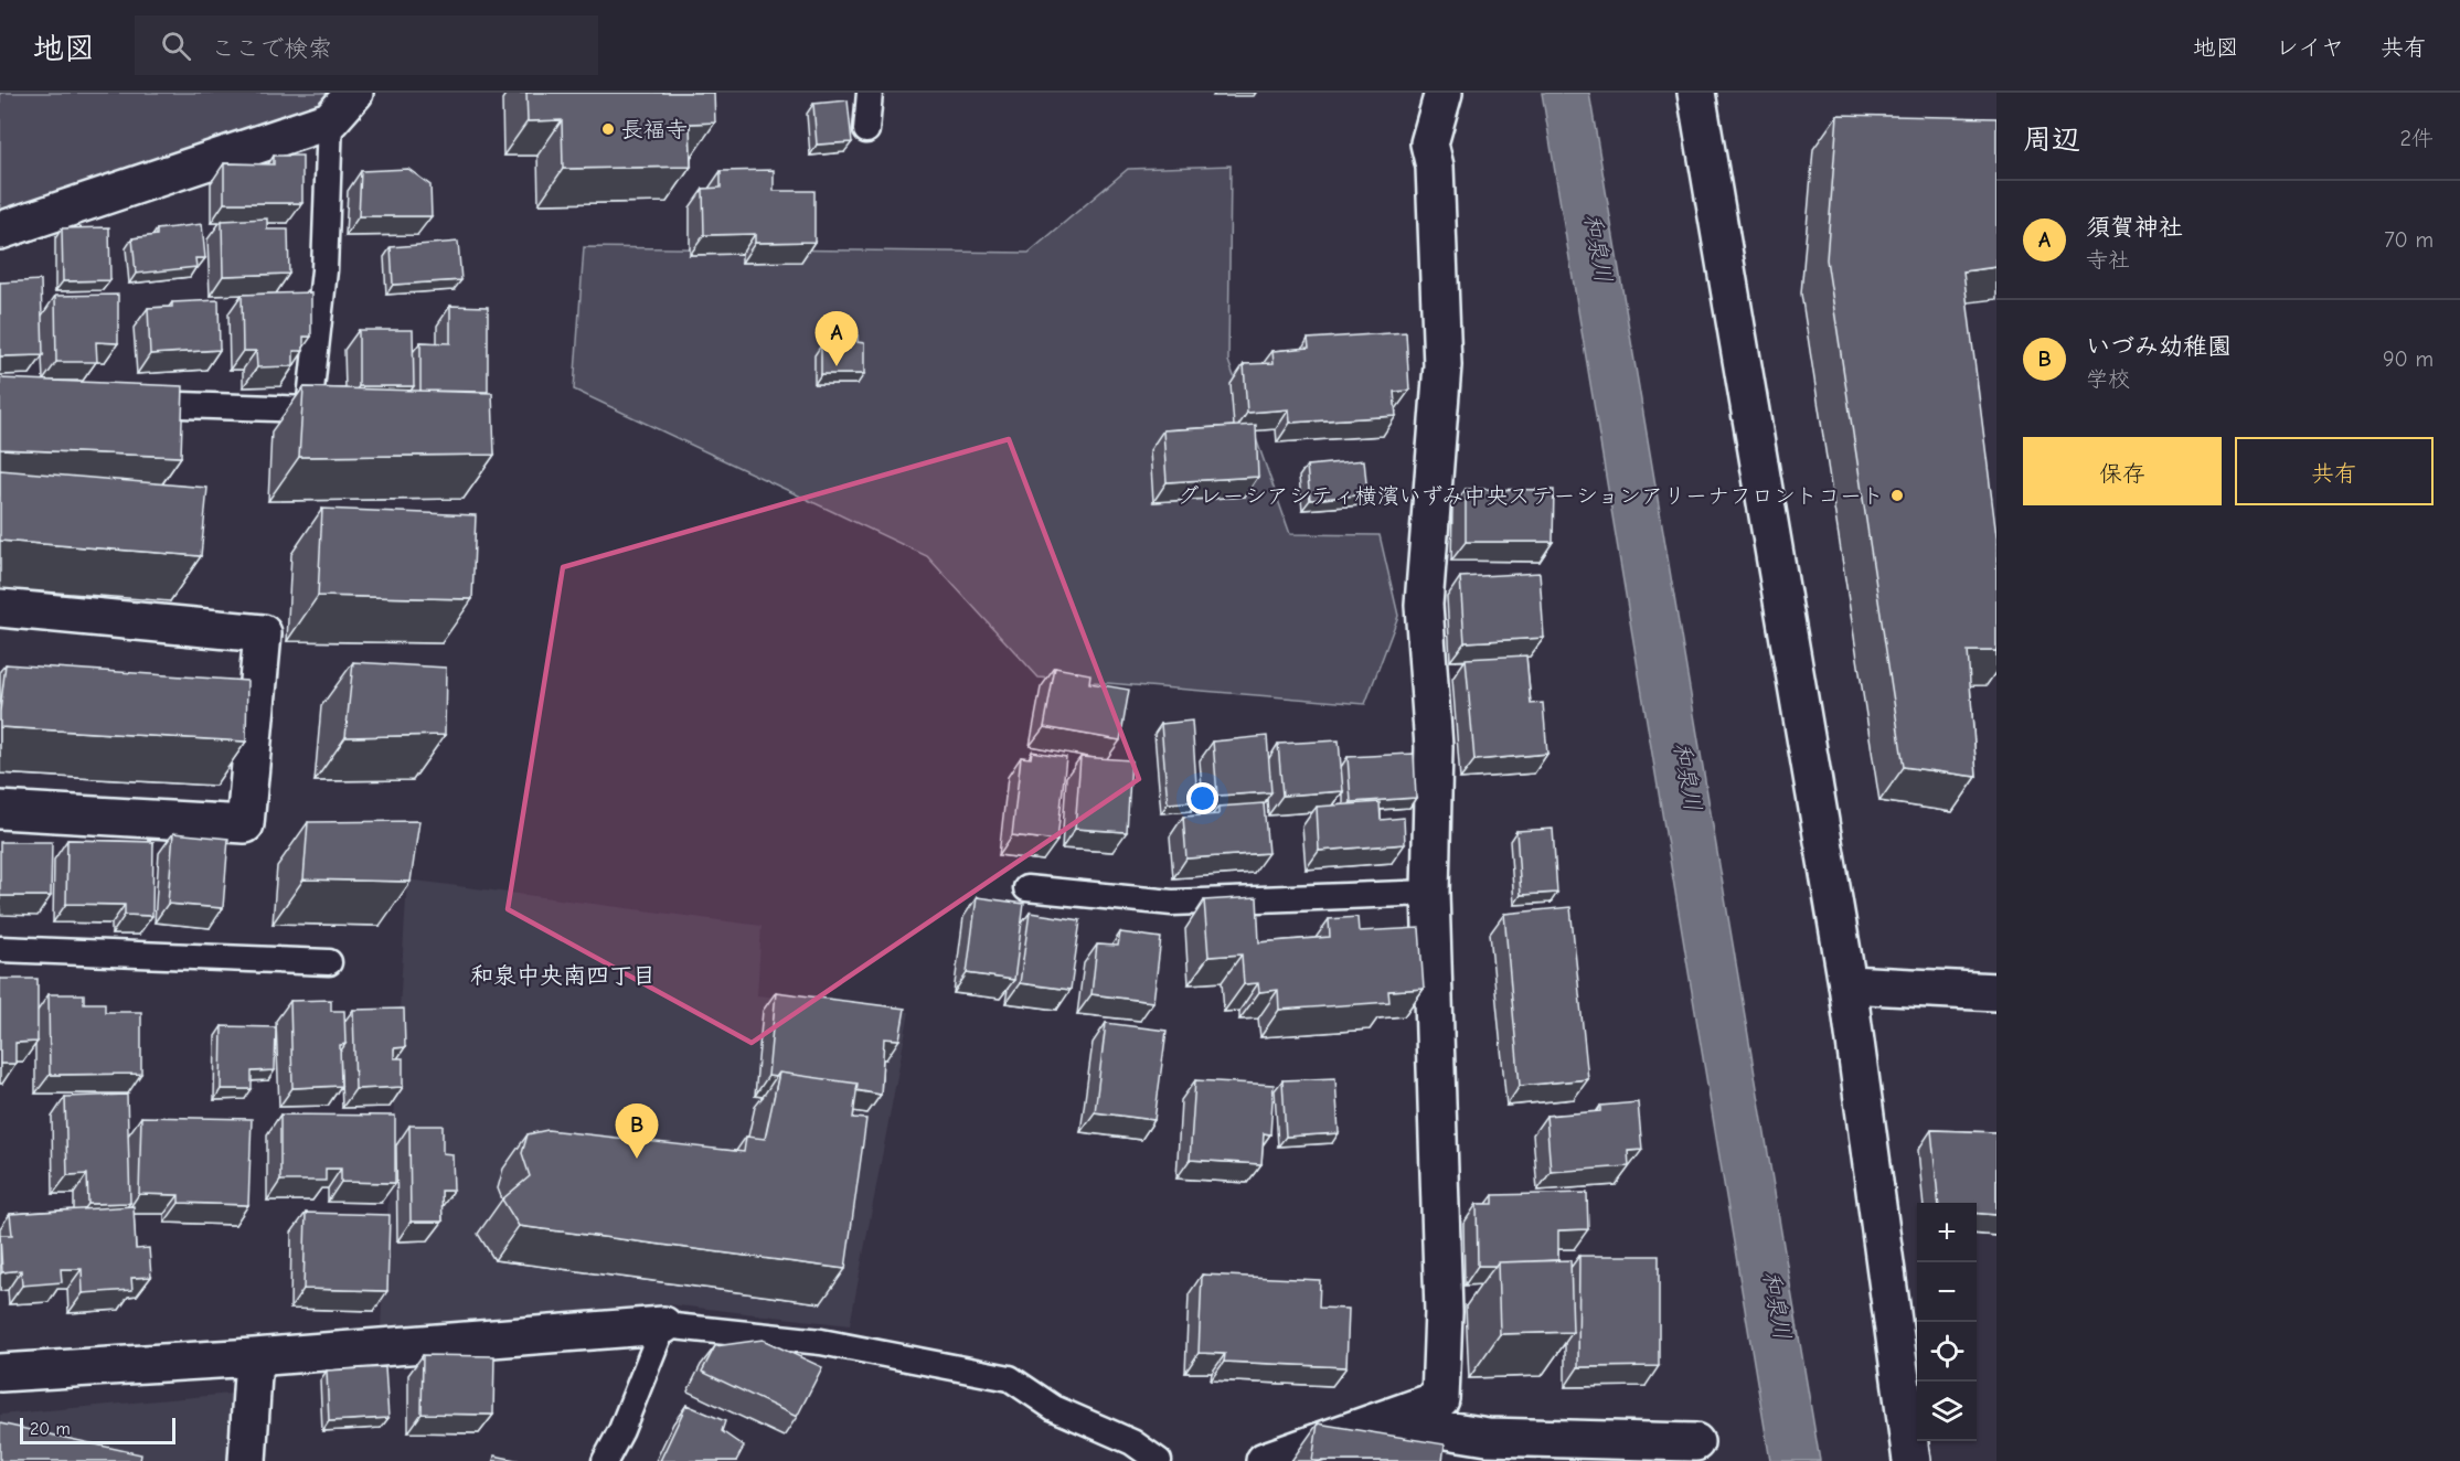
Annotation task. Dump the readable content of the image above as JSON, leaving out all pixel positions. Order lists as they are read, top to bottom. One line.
{"districts":["和泉中央南四丁目"],"water":["和泉川"],"places":["長福寺","グレーシアシティ横濱いずみ中央ステーションアリーナフロントコート"],"scale_bar":"20 m","page":{"header":"地図","search":"ここで検索","nav":["地図","レイヤ","共有"],"heading":["周辺","2件"],"list":[{"mark":"A","name":"須賀神社","note":"寺社","value":"70 m"},{"mark":"B","name":"いづみ幼稚園","note":"学校","value":"90 m"}],"pins":["A","B"],"buttons":["保存","共有"],"map_buttons":["+","−"],"scale":"20 m"}}
